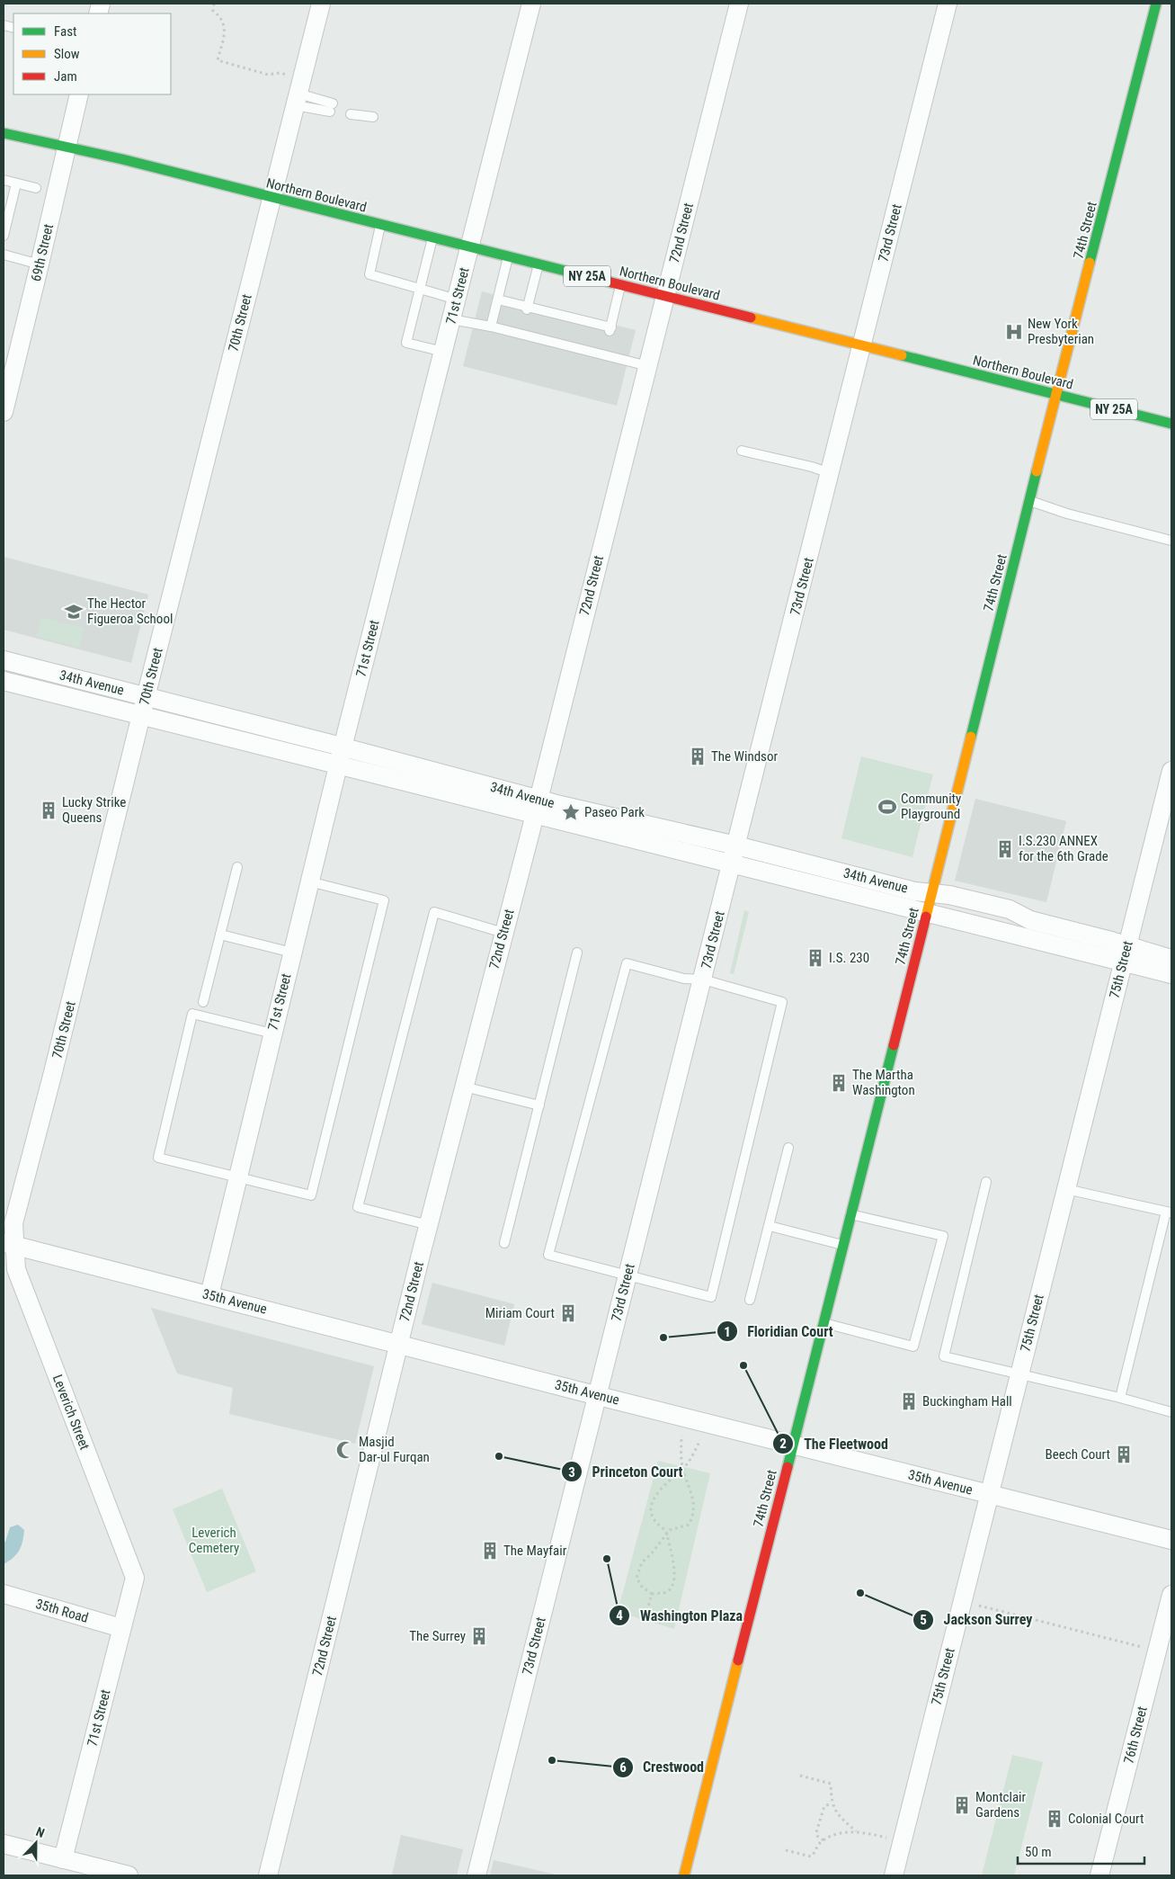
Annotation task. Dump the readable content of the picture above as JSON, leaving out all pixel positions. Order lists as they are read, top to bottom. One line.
{"streets":{"street":["Northern Boulevard","74th Street","72nd Street","73rd Street","69th Street","NY 25A","71st Street","70th Street","34th Avenue","75th Street","35th Avenue","Leverich Street","35th Road","76th Street"]},"crossings":[["Northern Boulevard","74th Street"],["Northern Boulevard","72nd Street"],["Northern Boulevard","73rd Street"],["Northern Boulevard","69th Street"],["Northern Boulevard","71st Street"],["Northern Boulevard","70th Street"],["74th Street","34th Avenue"],["74th Street","35th Avenue"],["72nd Street","34th Avenue"],["72nd Street","35th Avenue"],["73rd Street","34th Avenue"],["73rd Street","35th Avenue"],["71st Street","34th Avenue"],["71st Street","35th Avenue"],["71st Street","Leverich Street"],["71st Street","35th Road"],["70th Street","34th Avenue"],["70th Street","35th Avenue"],["70th Street","Leverich Street"],["34th Avenue","75th Street"],["75th Street","35th Avenue"],["35th Avenue","Leverich Street"]],"parks":["Leverich Cemetery"],"places":{"hospital":["New York Presbyterian"],"school or university":["The Hector Figueroa School"],"building":["The Windsor","Lucky Strike Queens","I.S.230 ANNEX for the 6th Grade","I.S. 230","The Martha Washington","Miriam Court","Buckingham Hall","Beech Court","The Mayfair","The Surrey","Montclair Gardens","Colonial Court"],"sports":["Community Playground"],"place":["Paseo Park"],"other":["Floridian Court","The Fleetwood","Princeton Court","Washington Plaza","Jackson Surrey","Crestwood"],"mosque":["Masjid Dar-ul Furqan"]},"legend":["Fast","Slow","Jam"],"scale_bar":"50 m","north":"top"}
